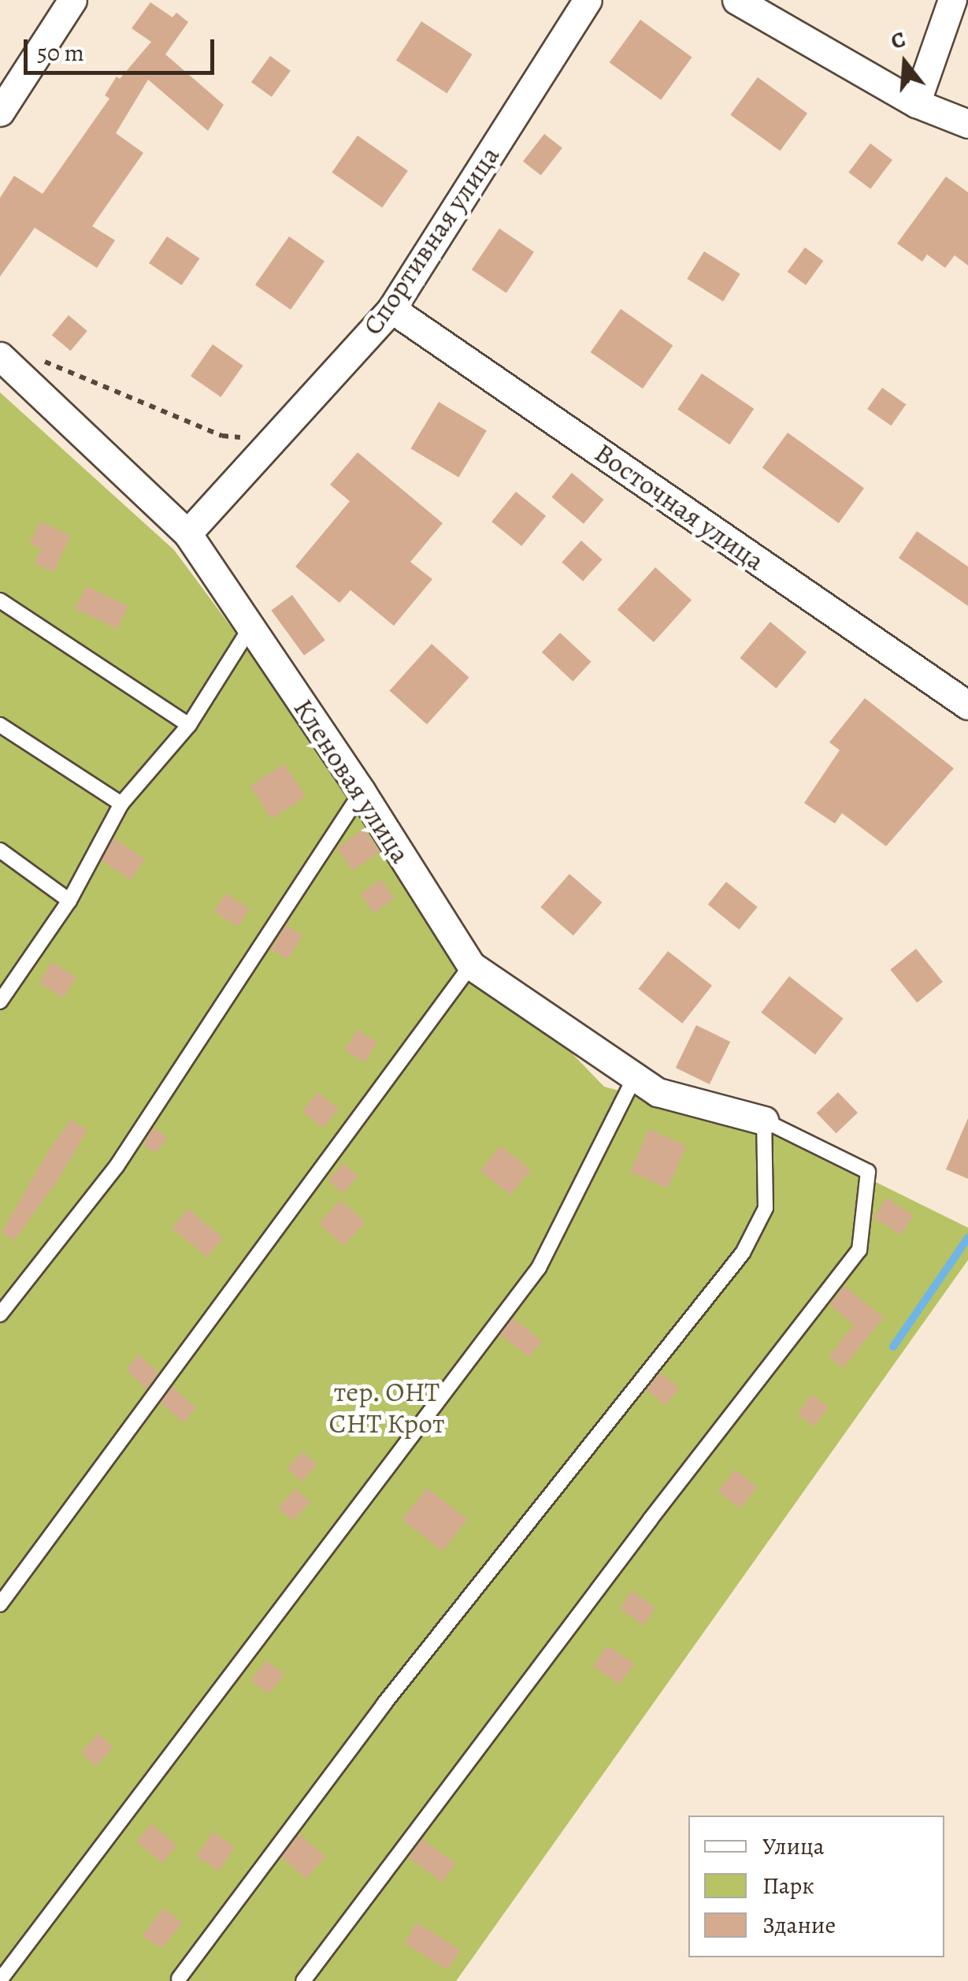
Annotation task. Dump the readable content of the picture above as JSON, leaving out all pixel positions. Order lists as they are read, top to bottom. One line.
{"streets":{"street":["Спортивная улица","Восточная улица","Кленовая улица"]},"crossings":[["Спортивная улица","Восточная улица"],["Спортивная улица","Кленовая улица"]],"parks":["тер. ОНТ СНТ Крот"],"legend":["Улица","Парк","Здание"],"scale_bar":"50 m","north":"top"}
